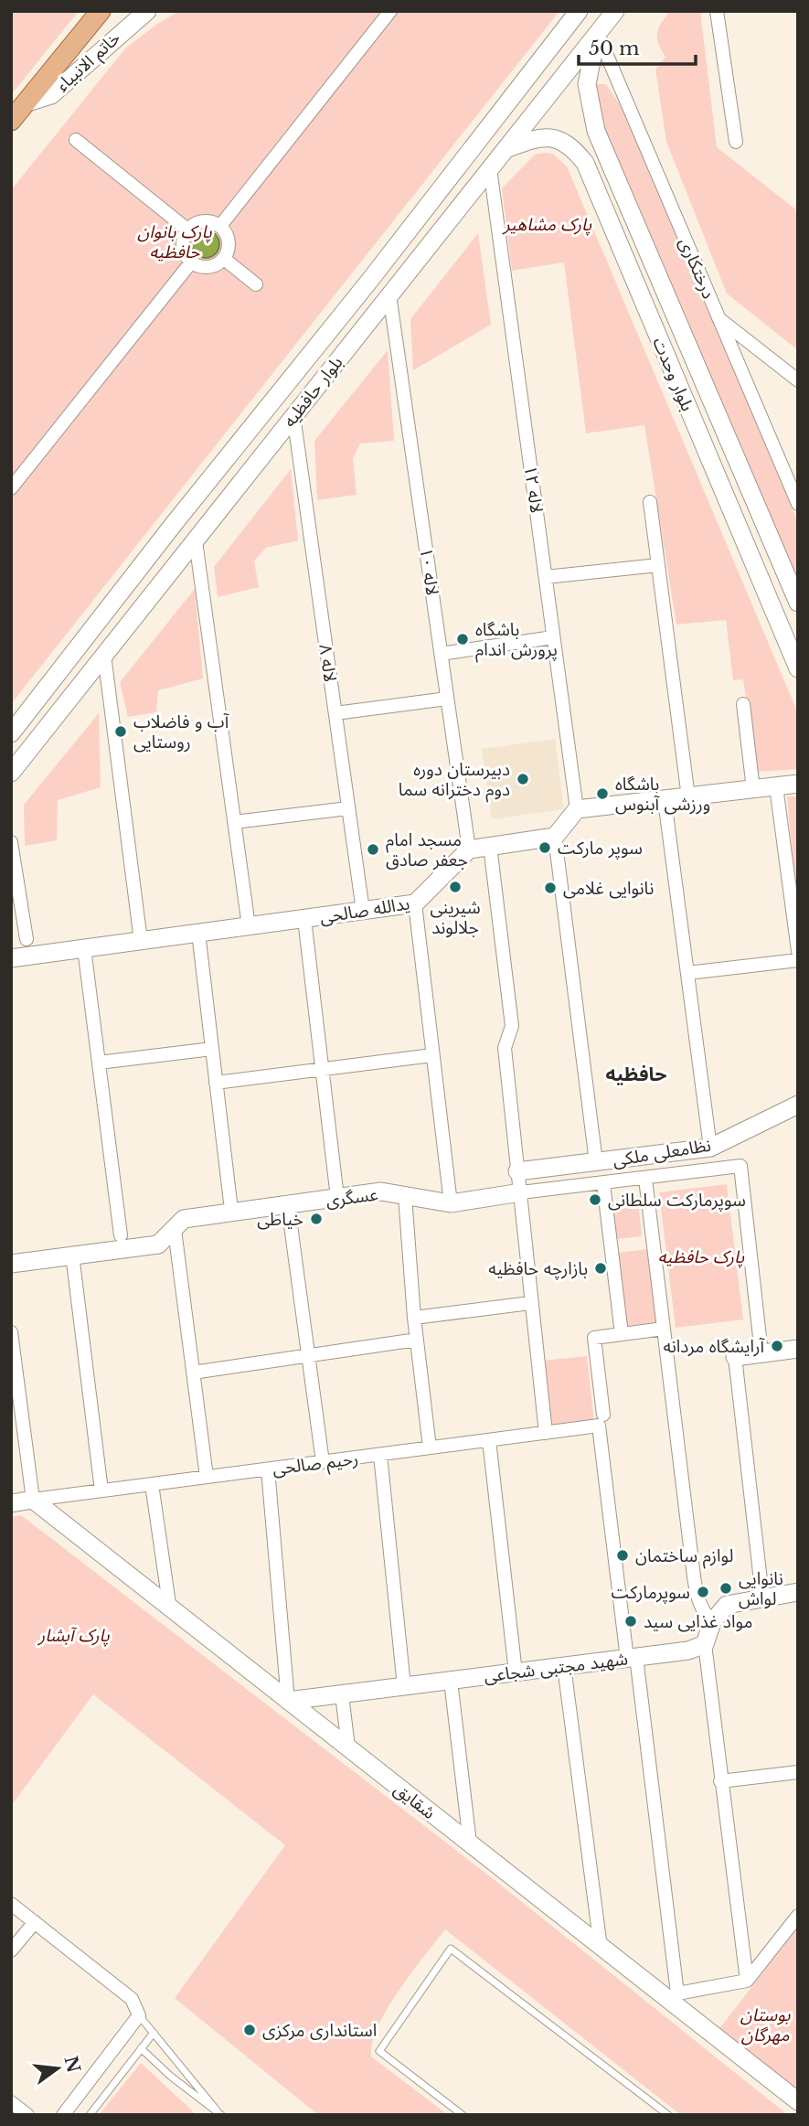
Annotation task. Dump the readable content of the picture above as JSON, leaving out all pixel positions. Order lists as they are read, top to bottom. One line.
{"streets":{"street":["خاتم الانبیاء","درختکاری","بلوار وحدت","بلوار حافظیه","لاله ۱۲","لاله ۱۰","لاله ۸","یدالله صالحی","نظامعلی ملکی","عسگری","رحیم صالحی","شهید مجتبی شجاعی","شقایق"]},"crossings":[["درختکاری","بلوار وحدت"],["درختکاری","بلوار حافظیه"],["بلوار وحدت","بلوار حافظیه"],["بلوار حافظیه","لاله ۱۲"],["بلوار حافظیه","لاله ۱۰"],["بلوار حافظیه","لاله ۸"],["لاله ۱۰","یدالله صالحی"],["لاله ۸","یدالله صالحی"],["رحیم صالحی","شقایق"],["شهید مجتبی شجاعی","شقایق"]],"districts":["حافظیه"],"parks":["پارک مشاهیر","پارک بانوان حافظیه","پارک حافظیه","پارک آبشار","بوستان مهرگان"],"places":["باشگاه پرورش اندام","آب و فاضلاب روستایی","دبیرستان دوره دوم دخترانه سما","باشگاه ورزشی آبنوس","سوپر مارکت","مسجد امام جعفر صادق","شیرینی جلالوند","نانوایی غلامی","سوپرمارکت سلطانی","خیاطی","بازارچه حافظیه","آرایشگاه مردانه","لوازم ساختمان","نانوایی لواش","سوپرمارکت","مواد غذایی سید","استانداری مرکزی"],"scale_bar":"50 m","north":"right"}
